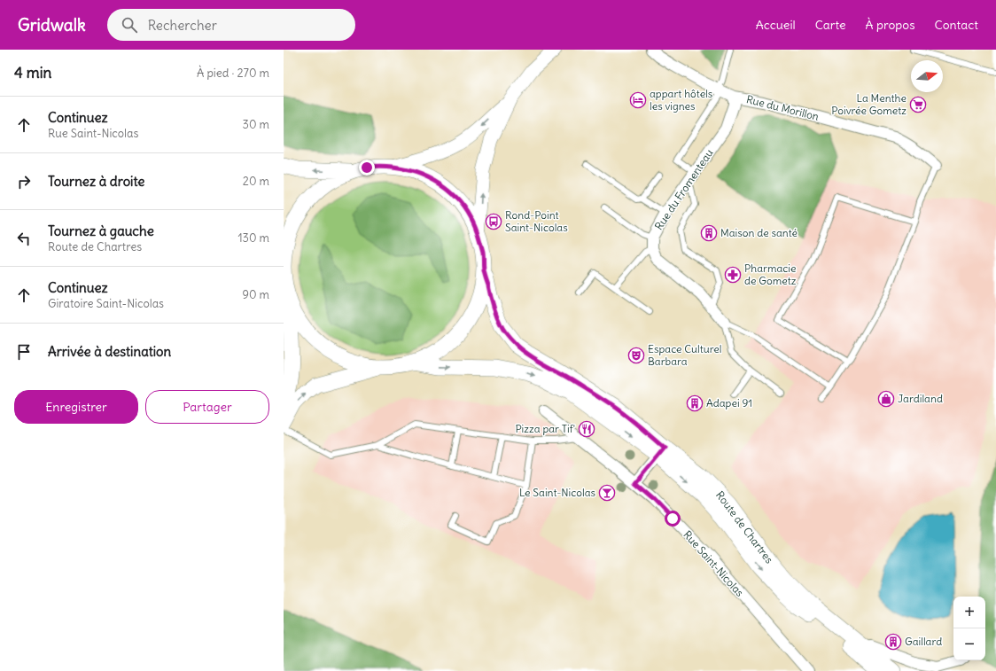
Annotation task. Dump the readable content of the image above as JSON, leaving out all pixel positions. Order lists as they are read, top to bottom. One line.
{"streets":{"main road":["Route de Chartres"],"street":["Rue du Morillon","Rue du Fromenteau","Rue Saint-Nicolas"]},"crossings":[["Rue du Morillon","Rue du Fromenteau"]],"places":{"hotel":["appart hôtels les vignes"],"supermarket":["La Menthe Poivrée Gometz"],"bus stop":["Rond-Point Saint-Nicolas"],"building":["Maison de santé","Adapei 91","Gaillard"],"pharmacy":["Pharmacie de Gometz"],"theatre":["Espace Culturel Barbara"],"shop":["Jardiland"],"restaurant":["Pizza par Tif'"],"bar":["Le Saint-Nicolas"]},"north":"right","page":{"header":"Gridwalk","search":"Rechercher","nav":["Accueil","Carte","À propos","Contact"],"heading":["4 min","À pied · 270 m"],"list":[["Continuez","Rue Saint-Nicolas","30 m"],["Tournez à droite","20 m"],["Tournez à gauche","Route de Chartres","130 m"],["Continuez","Giratoire Saint-Nicolas","90 m"],"Arrivée à destination"],"buttons":["Enregistrer","Partager"],"map_buttons":["+","−"]}}
